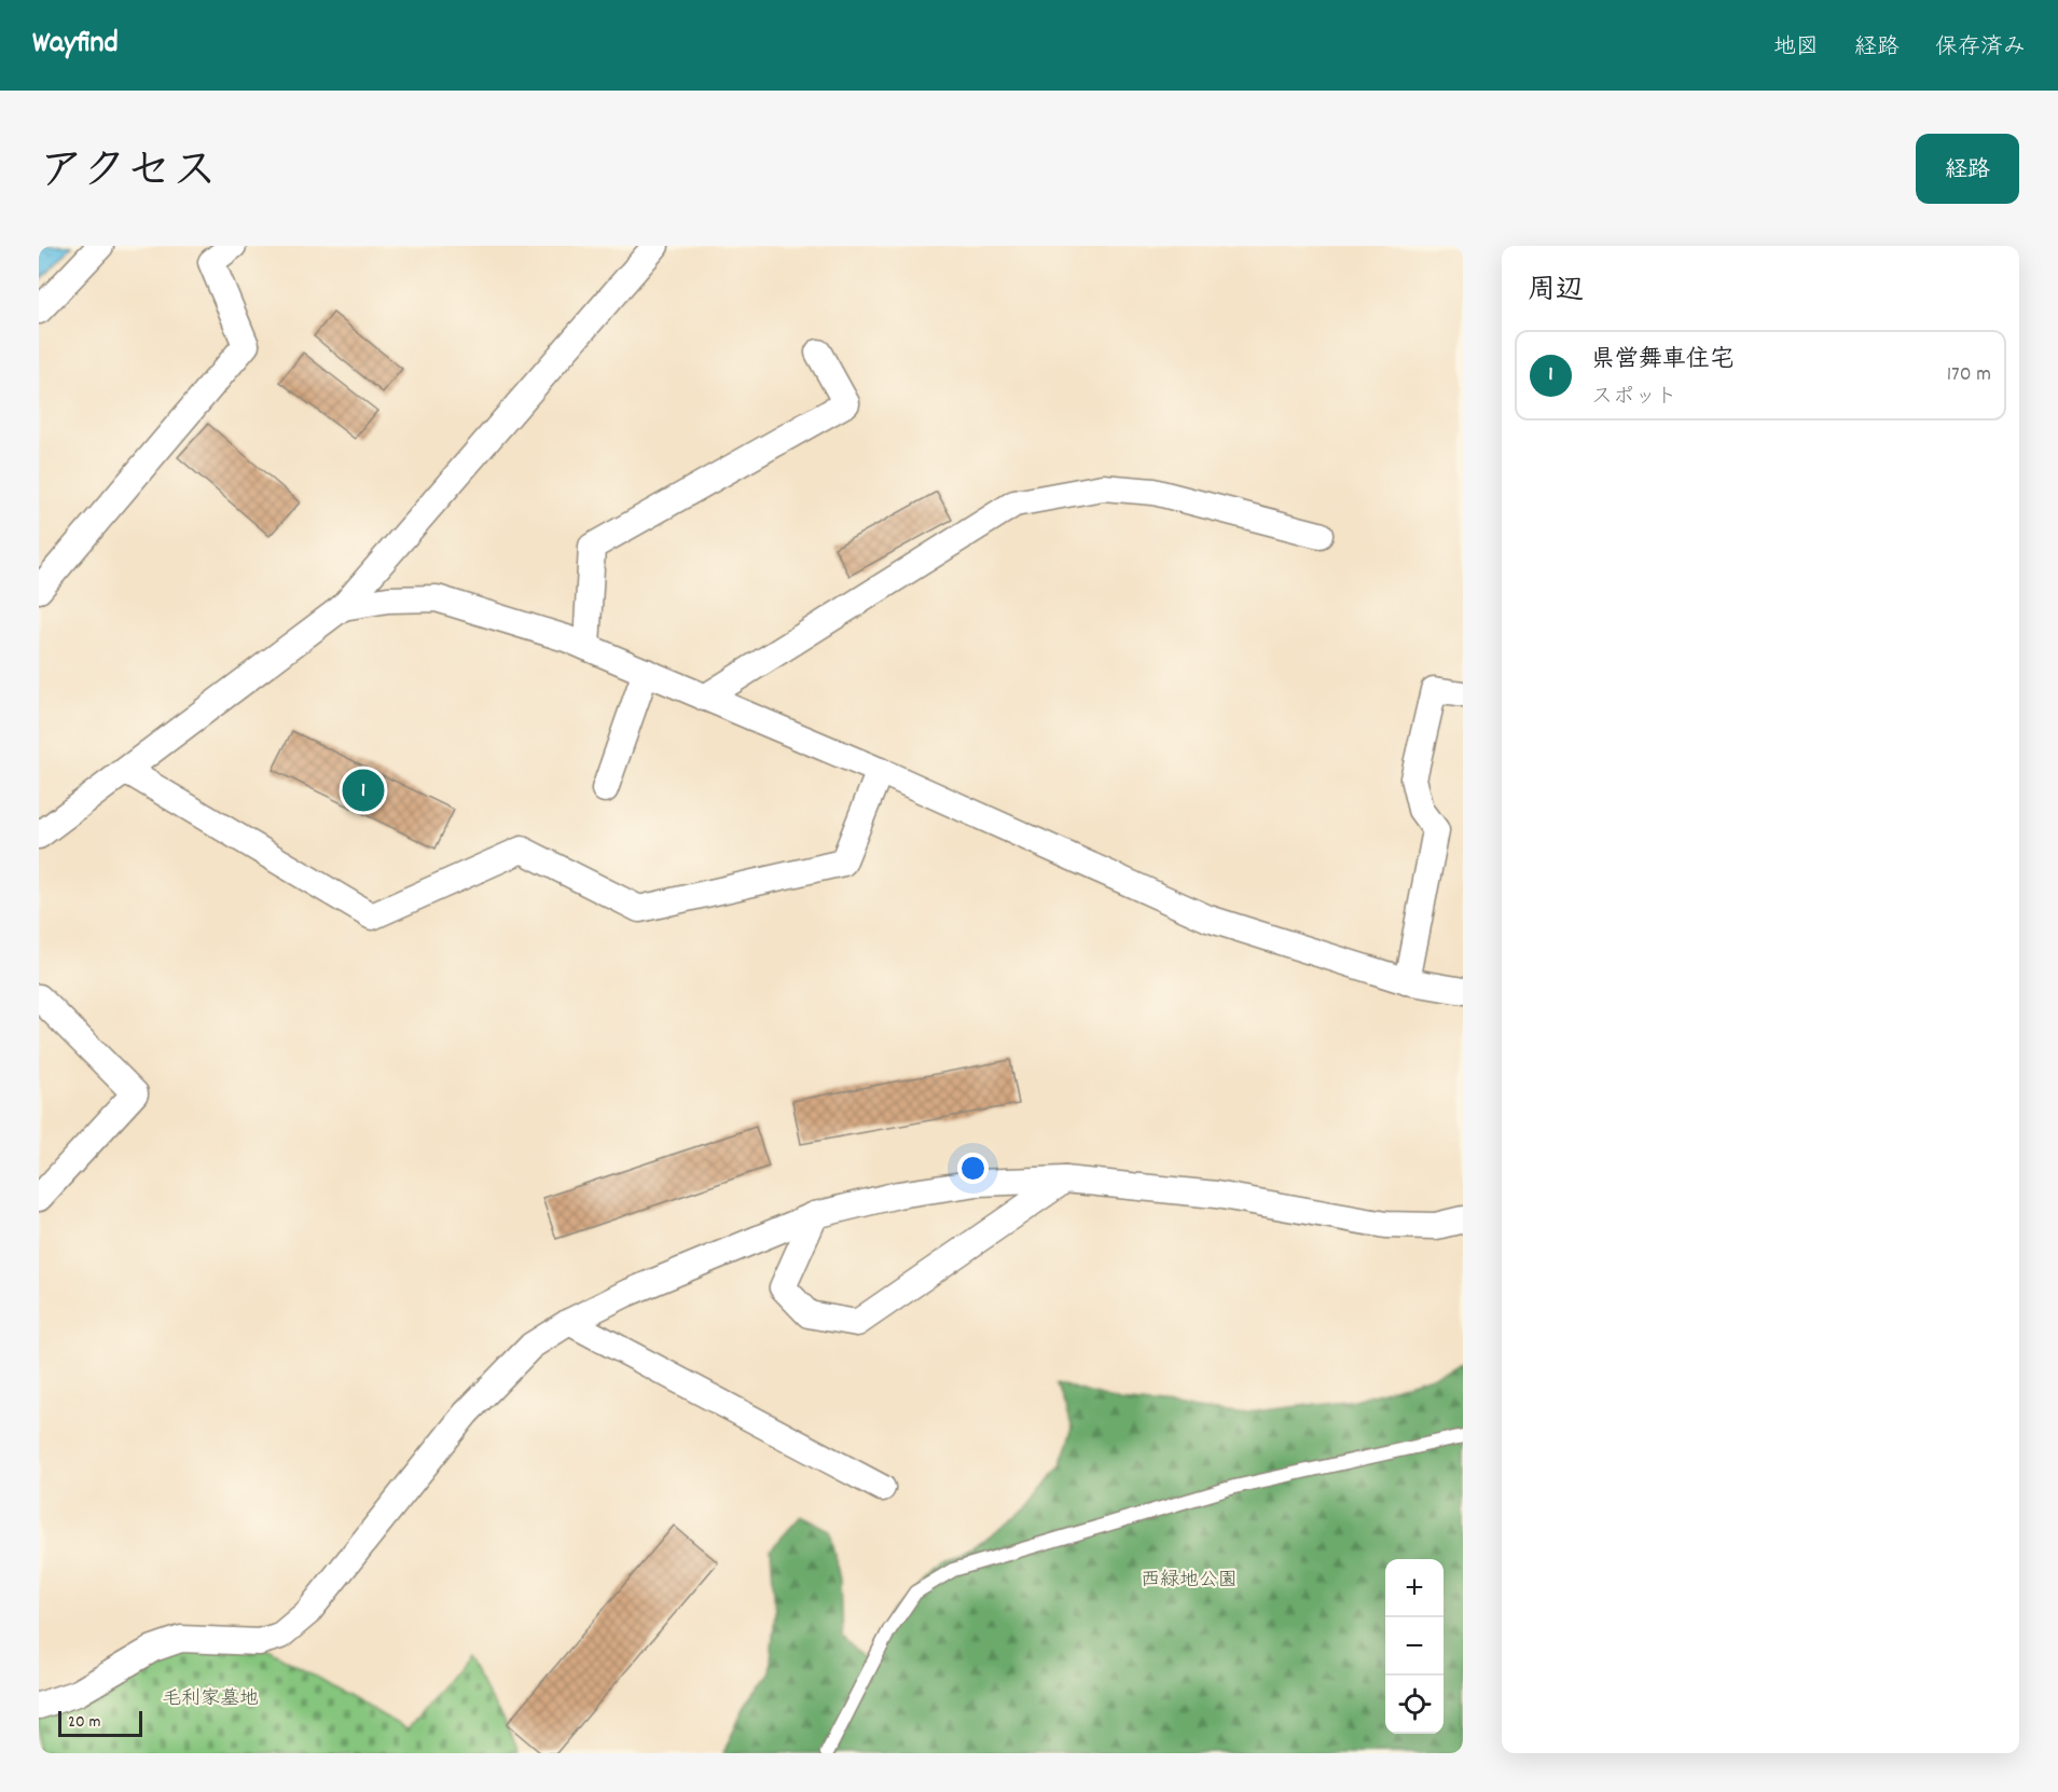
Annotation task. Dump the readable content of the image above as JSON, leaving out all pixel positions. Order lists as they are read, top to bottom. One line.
{"parks":["西緑地公園","毛利家墓地"],"scale_bar":"20 m","page":{"header":"Wayfind","nav":["地図","経路","保存済み"],"title":"アクセス","buttons":"経路","heading":"周辺","list":[{"mark":"1","name":"県営舞車住宅","note":"スポット","value":"170 m"}],"pins":"1","map_buttons":["+","−"],"scale":"20 m"}}
